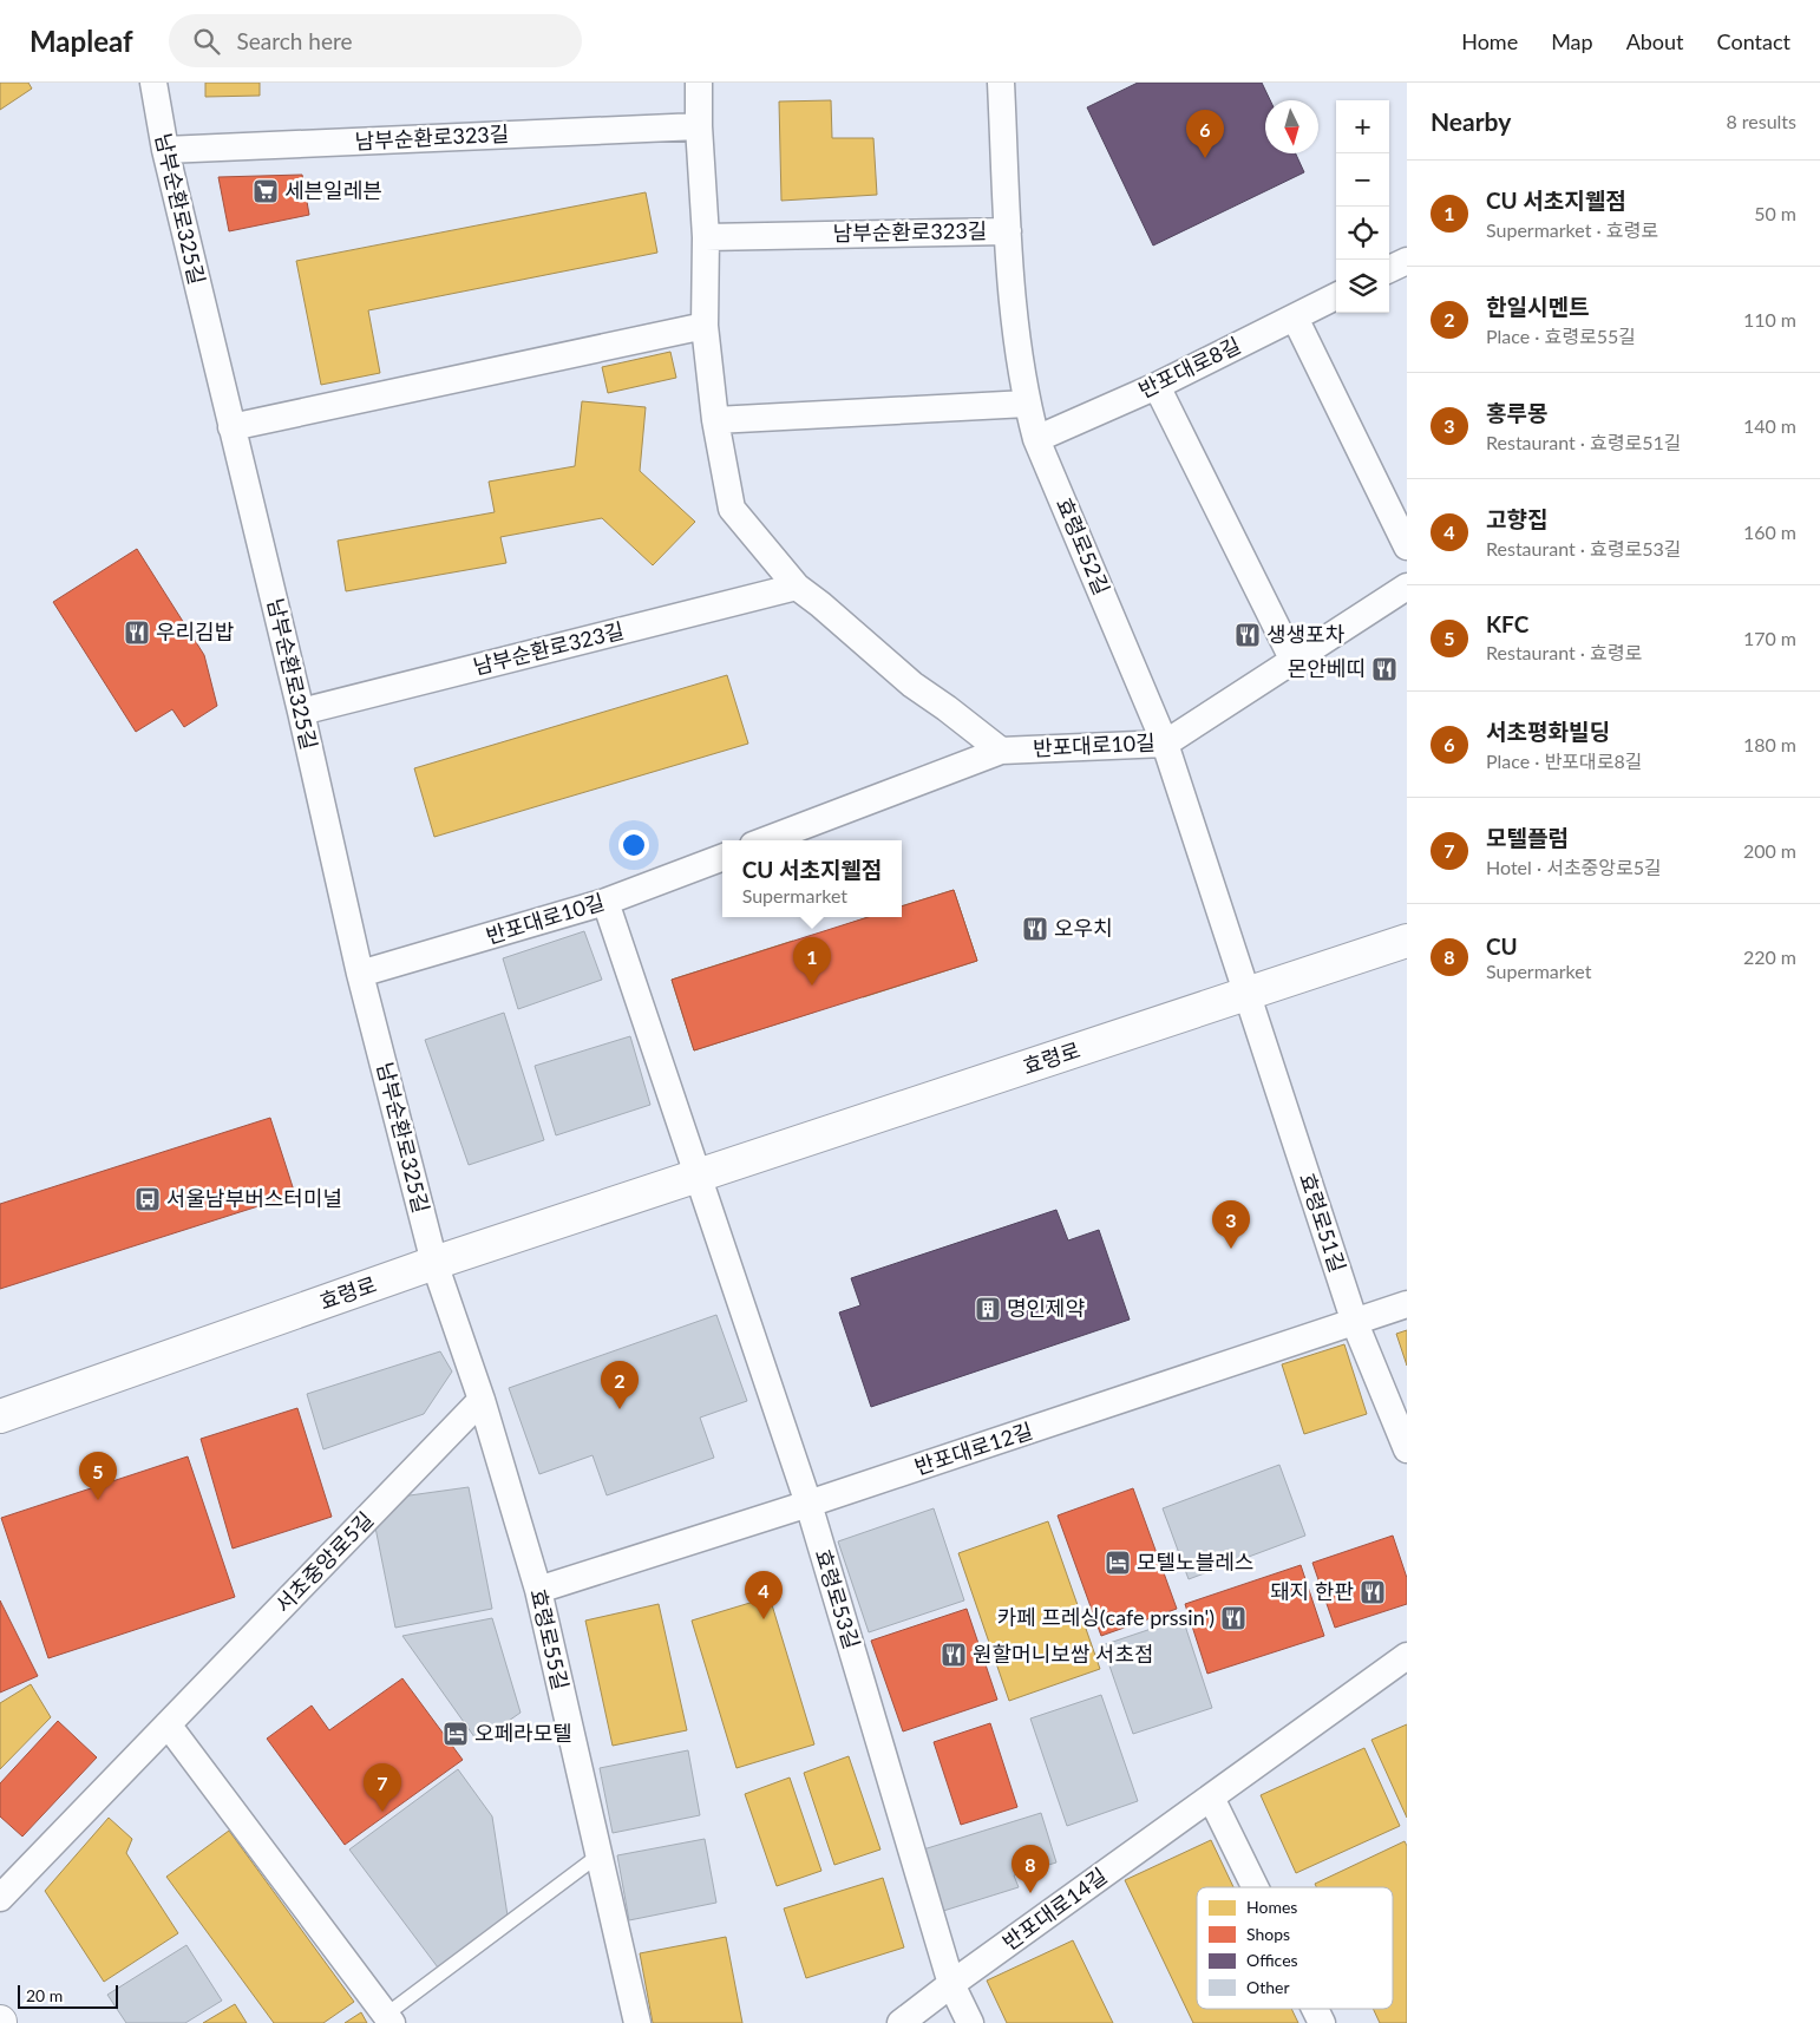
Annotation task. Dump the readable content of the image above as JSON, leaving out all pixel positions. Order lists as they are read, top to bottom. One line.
{"streets":{"main road":["효령로"],"street":["남부순환로323길","남부순환로325길","반포대로8길","효령로52길","반포대로10길","효령로51길","반포대로12길","서초중앙로5길","효령로53길","효령로55길","반포대로14길"]},"crossings":[["남부순환로323길","남부순환로325길"],["남부순환로323길","효령로52길"],["남부순환로325길","반포대로10길"],["남부순환로325길","효령로"],["남부순환로325길","효령로55길"],["반포대로8길","효령로52길"],["효령로52길","반포대로10길"],["효령로52길","효령로"],["효령로52길","효령로51길"],["효령로","효령로51길"],["효령로","효령로53길"],["효령로","효령로55길"],["효령로51길","반포대로12길"],["반포대로12길","효령로53길"],["반포대로12길","효령로55길"],["서초중앙로5길","효령로55길"],["효령로53길","반포대로14길"]],"places":{"supermarket":["세븐일레븐"],"restaurant":["우리김밥","생생포차","몬안베띠","오우치","돼지 한판","카페 프레싱(cafe prssin')","원할머니보쌈 서초점"],"bus stop":["서울남부버스터미널"],"building":["명인제약"],"hotel":["모텔노블레스","오페라모텔"]},"legend":["Homes","Shops","Offices","Other"],"scale_bar":"20 m","north":"bottom","page":{"header":"Mapleaf","search":"Search here","nav":["Home","Map","About","Contact"],"heading":["Nearby","8 results"],"map_buttons":["+","−"],"pins":["6","1","3","2","5","4","7","8"],"list":[{"mark":"1","name":"CU 서초지웰점","note":"Supermarket · 효령로","value":"50 m"},{"mark":"2","name":"한일시멘트","note":"Place · 효령로55길","value":"110 m"},{"mark":"3","name":"홍루몽","note":"Restaurant · 효령로51길","value":"140 m"},{"mark":"4","name":"고향집","note":"Restaurant · 효령로53길","value":"160 m"},{"mark":"5","name":"KFC","note":"Restaurant · 효령로","value":"170 m"},{"mark":"6","name":"서초평화빌딩","note":"Place · 반포대로8길","value":"180 m"},{"mark":"7","name":"모텔플럼","note":"Hotel · 서초중앙로5길","value":"200 m"},{"mark":"8","name":"CU","note":"Supermarket","value":"220 m"}],"popup":["CU 서초지웰점","Supermarket"],"scale":"20 m"}}
